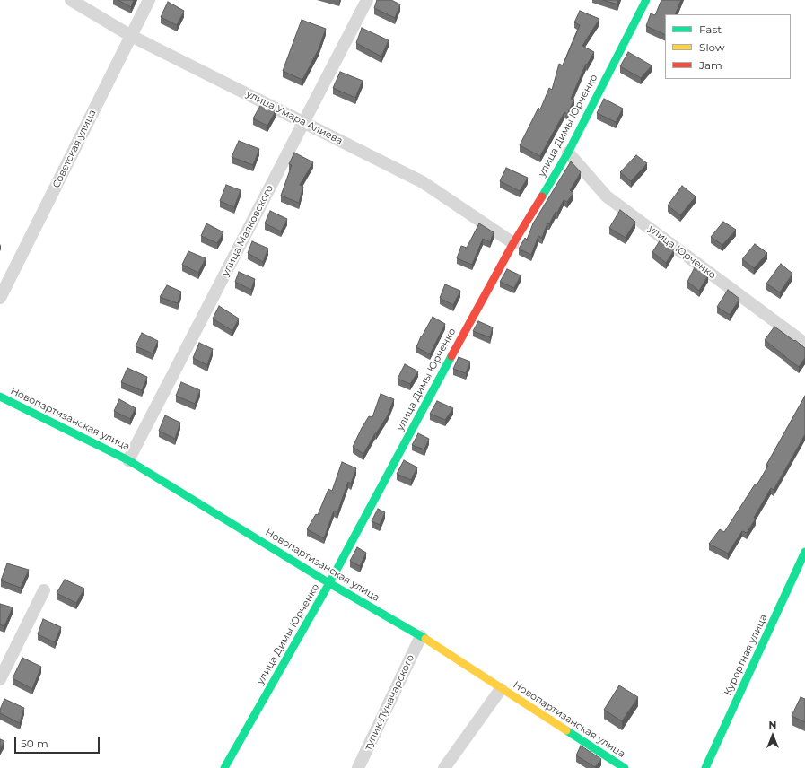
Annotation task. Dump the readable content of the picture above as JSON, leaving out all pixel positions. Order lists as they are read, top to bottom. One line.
{"streets":{"street":["улица Умара Алиева","улица Димы Юрченко","Советская улица","улица Маяковского","улица Юрченко","Новопартизанская улица","Курортная улица","тупик Луначарского"]},"crossings":[["улица Умара Алиева","улица Димы Юрченко"],["улица Умара Алиева","Советская улица"],["улица Умара Алиева","улица Маяковского"],["улица Димы Юрченко","улица Юрченко"],["улица Димы Юрченко","Новопартизанская улица"],["улица Маяковского","Новопартизанская улица"],["Новопартизанская улица","тупик Луначарского"]],"legend":["Fast","Slow","Jam"],"scale_bar":"50 m","north":"top"}
